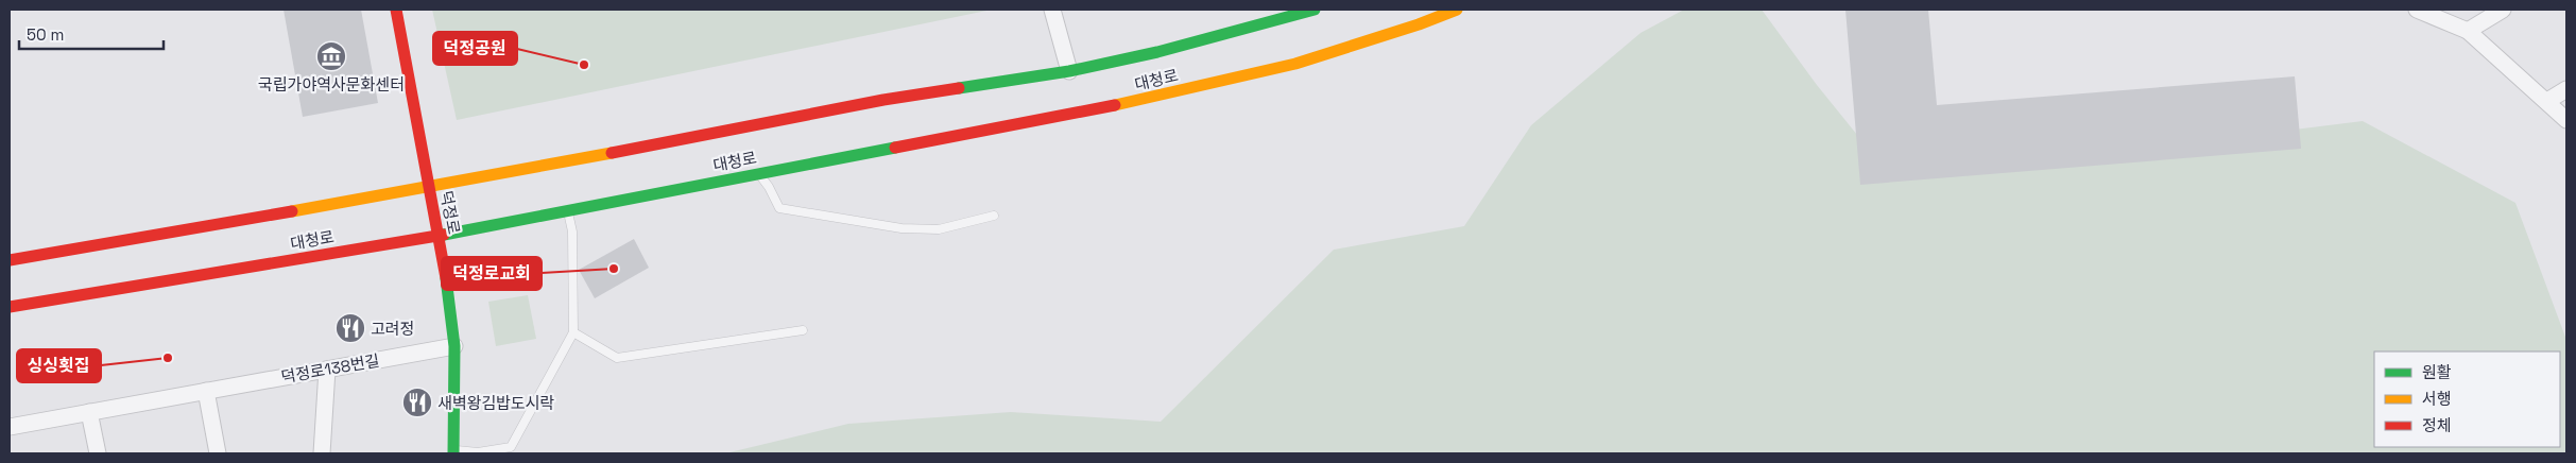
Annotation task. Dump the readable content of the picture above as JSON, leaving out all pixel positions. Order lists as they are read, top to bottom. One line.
{"streets":{"main road":["대청로","덕정로"],"street":["덕정로138번길"]},"crossings":[["대청로","덕정로"],["덕정로","덕정로138번길"]],"places":{"museum":["국립가야역사문화센터"],"other":["덕정공원","덕정로교회","싱싱횟집"],"restaurant":["고려정","새벽왕김밥도시락"]},"legend":["원활","서행","정체"],"scale_bar":"50 m"}
